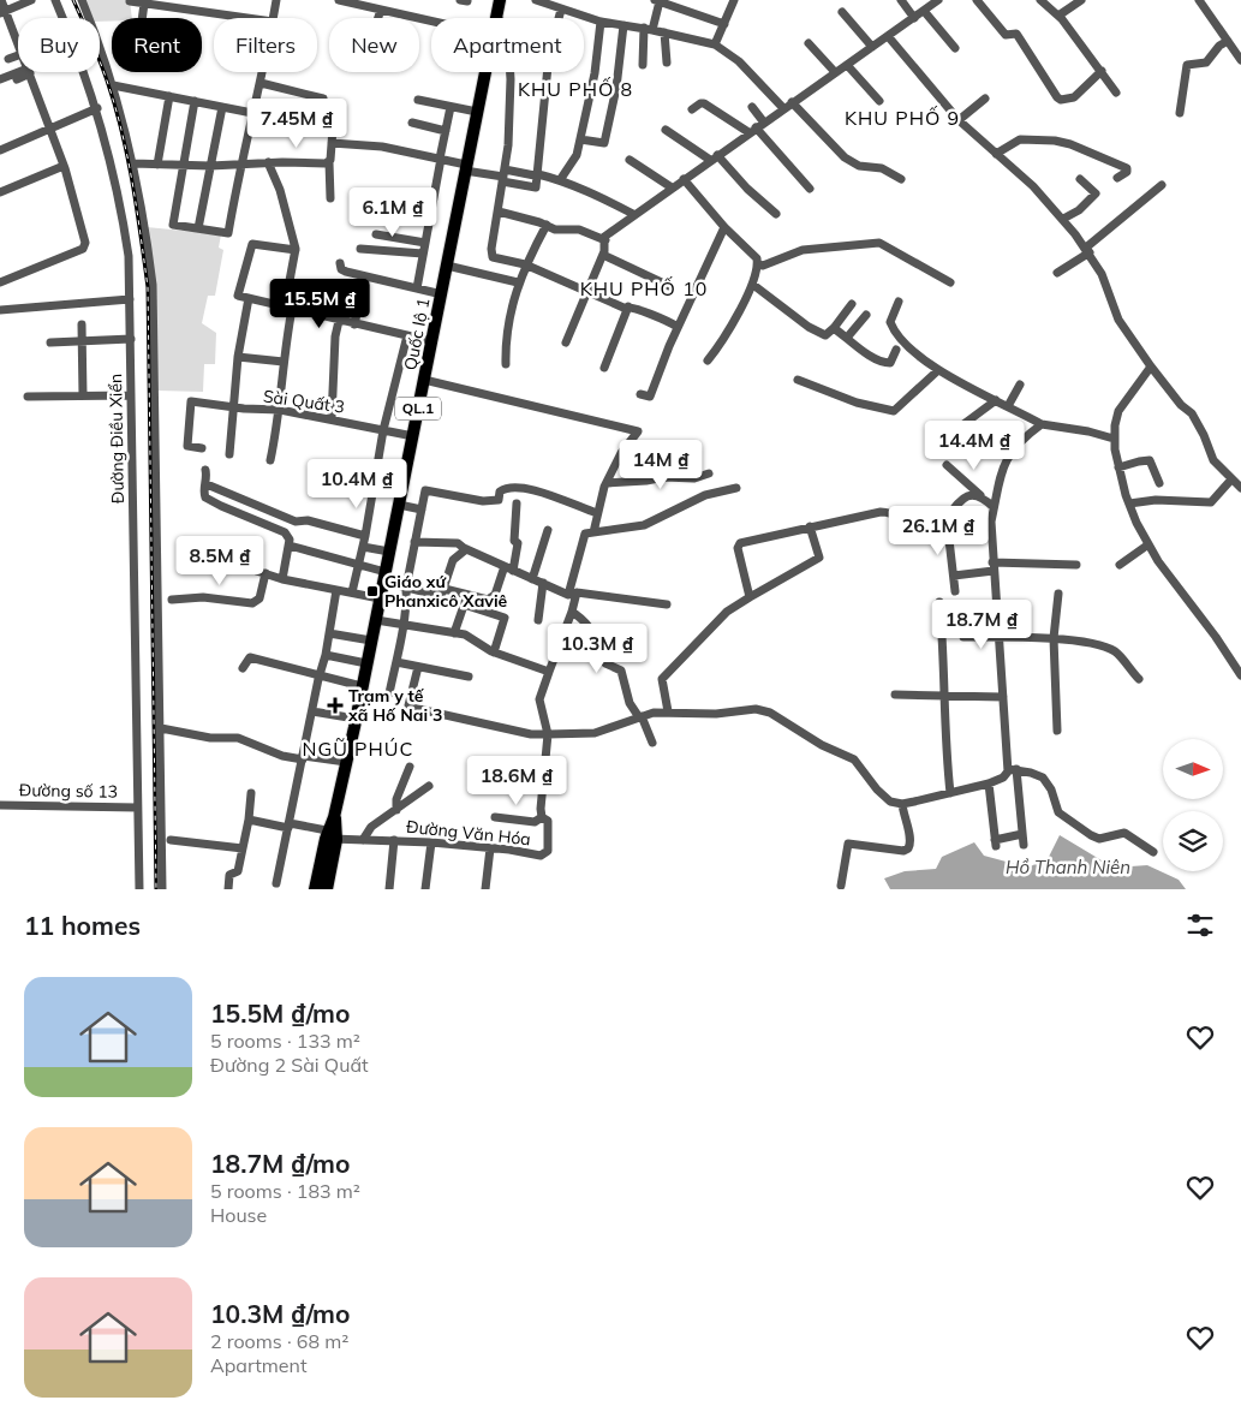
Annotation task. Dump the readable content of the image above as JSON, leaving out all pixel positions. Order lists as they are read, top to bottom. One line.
{"streets":{"highway":["Quốc lộ 1","QL.1"],"street":["Sài Quất 3","Đường Điều Xiển","Đường số 13","Đường Văn Hóa"]},"crossings":[["Quốc lộ 1","Sài Quất 3"],["Quốc lộ 1","Đường Văn Hóa"],["Đường Điều Xiển","Đường số 13"]],"districts":["KHU PHỐ 8","KHU PHỐ 9","KHU PHỐ 10","NGŨ PHÚC"],"water":["Hồ Thanh Niên"],"places":{"transit":["Giáo xứ Phanxicô Xaviê"],"health":["Trạm y tế xã Hố Nai 3"]},"north":"right","page":{"chip":["Buy","Rent","Filters","New","Apartment"],"price":["7.45M ₫","6.1M ₫","15.5M ₫","14.4M ₫","14M ₫","10.4M ₫","26.1M ₫","8.5M ₫","18.7M ₫","10.3M ₫","18.6M ₫"],"heading":"11 homes","list":[{"name":"15.5M ₫/mo","note":"5 rooms · 133 m² · Đường 2 Sài Quất"},{"name":"18.7M ₫/mo","note":"5 rooms · 183 m² · House"},{"name":"10.3M ₫/mo","note":"2 rooms · 68 m² · Apartment"}]}}
